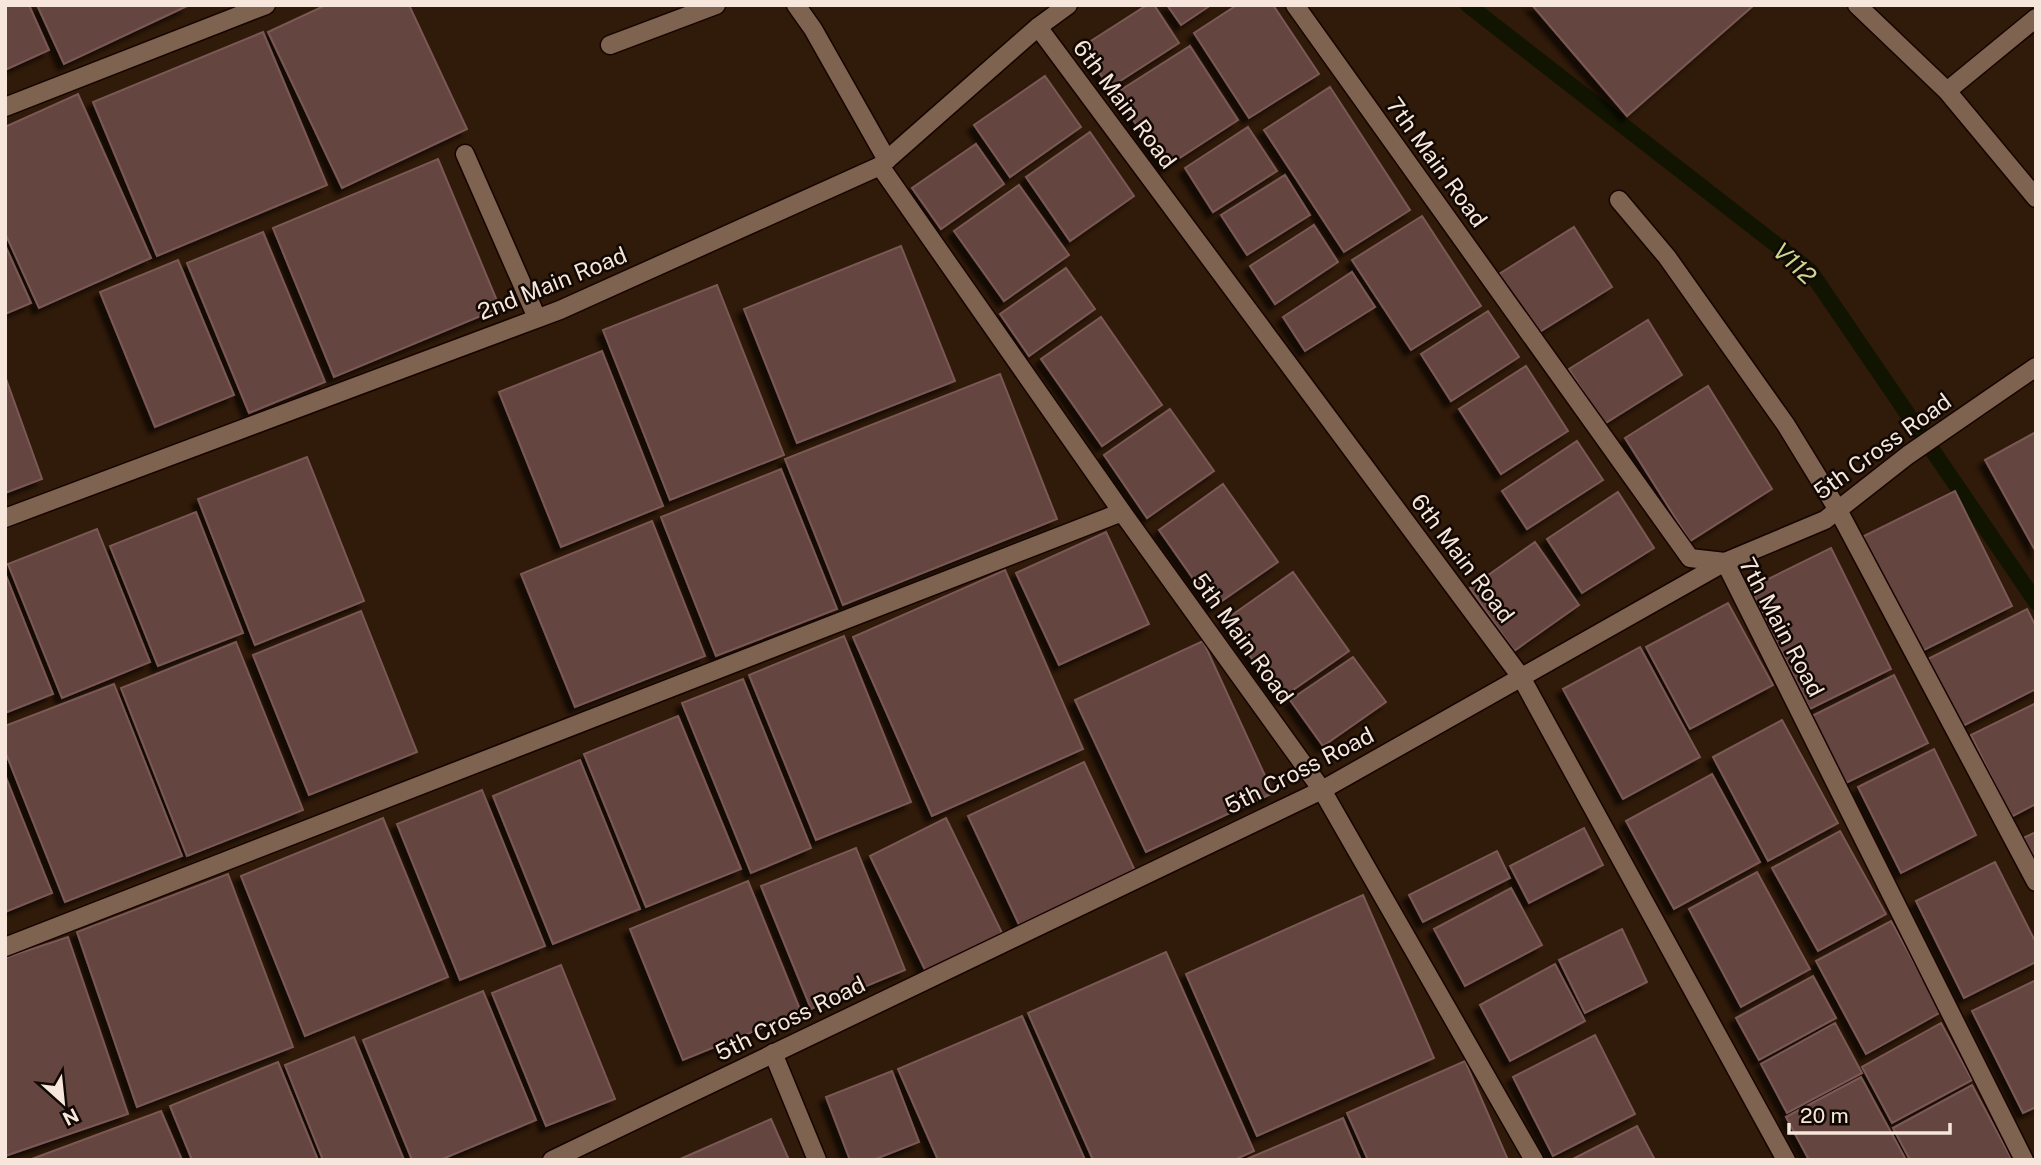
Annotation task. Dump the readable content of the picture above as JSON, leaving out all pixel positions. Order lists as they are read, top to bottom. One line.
{"streets":{"street":["6th Main Road","7th Main Road","2nd Main Road","5th Cross Road","5th Main Road"]},"crossings":[["6th Main Road","2nd Main Road"],["6th Main Road","5th Cross Road"],["7th Main Road","5th Cross Road"],["2nd Main Road","5th Main Road"],["5th Cross Road","5th Main Road"]],"water":["V112"],"scale_bar":"20 m","north":"bottom right"}
